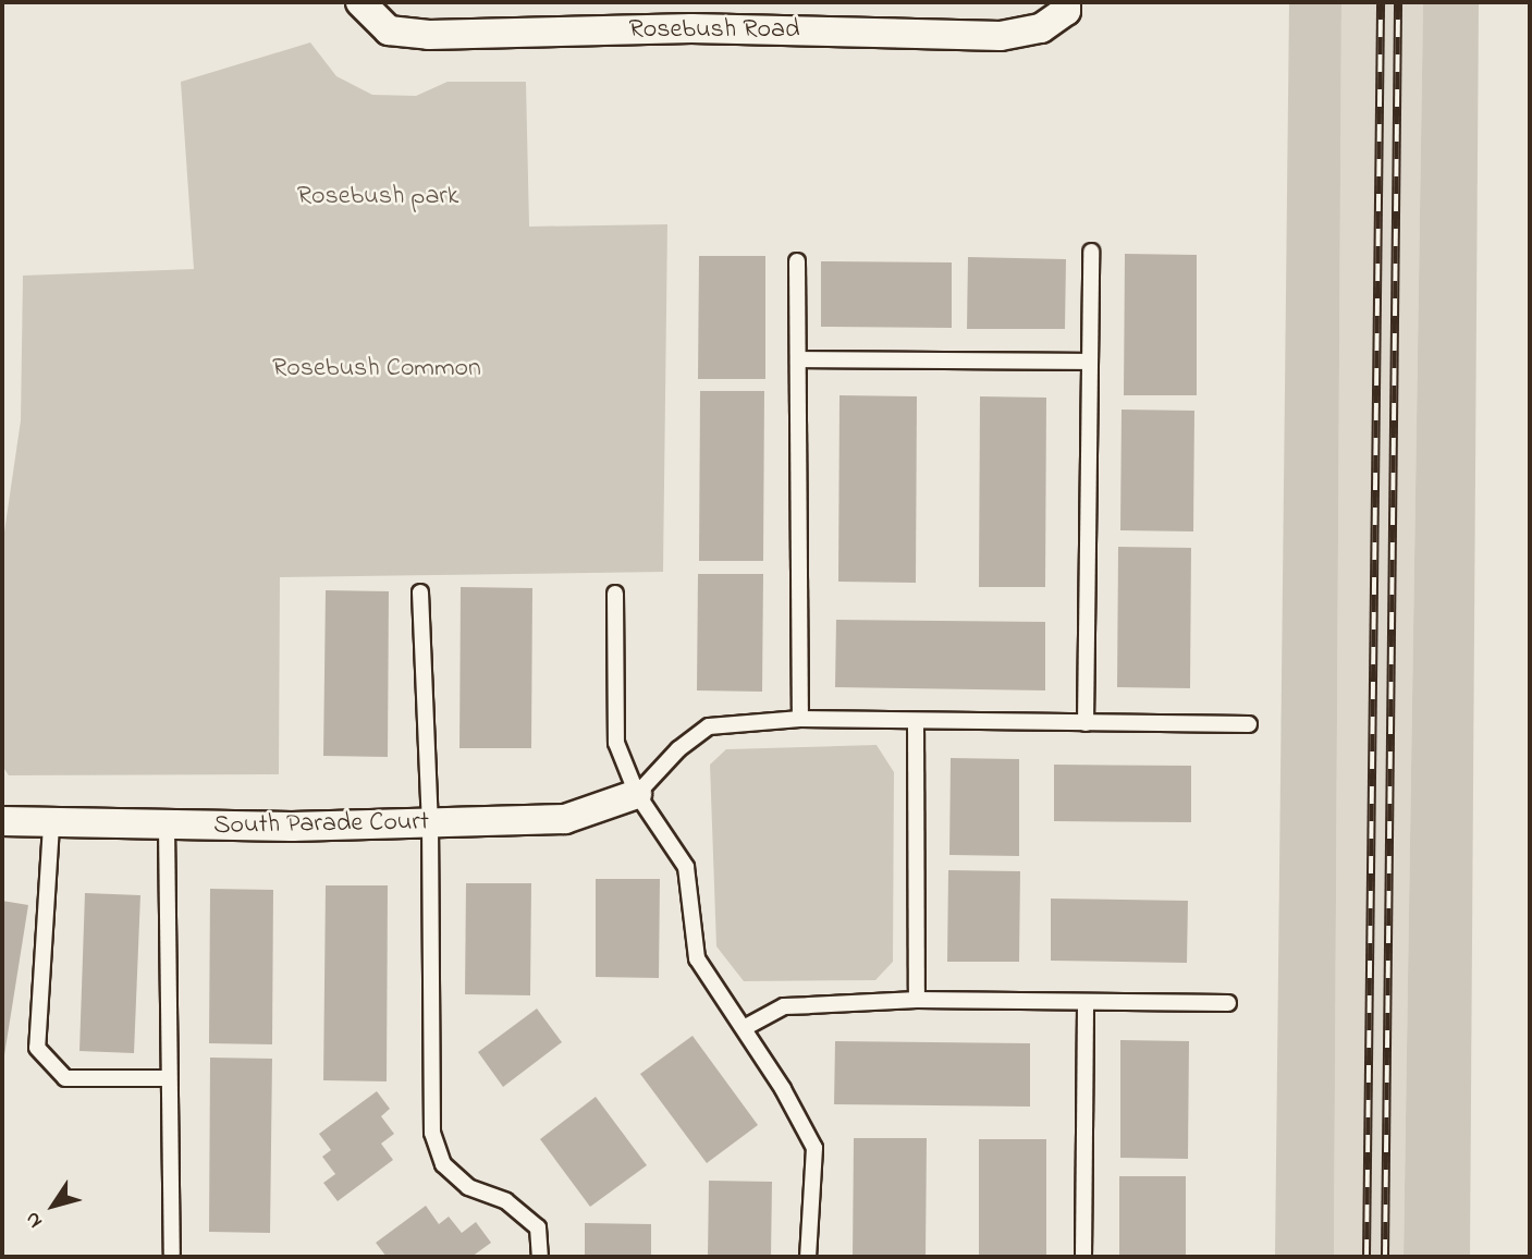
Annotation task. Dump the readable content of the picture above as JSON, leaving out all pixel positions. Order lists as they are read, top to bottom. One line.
{"streets":{"street":["Rosebush Road","South Parade Court"]},"parks":["Rosebush park","Rosebush Common"],"north":"bottom left"}
